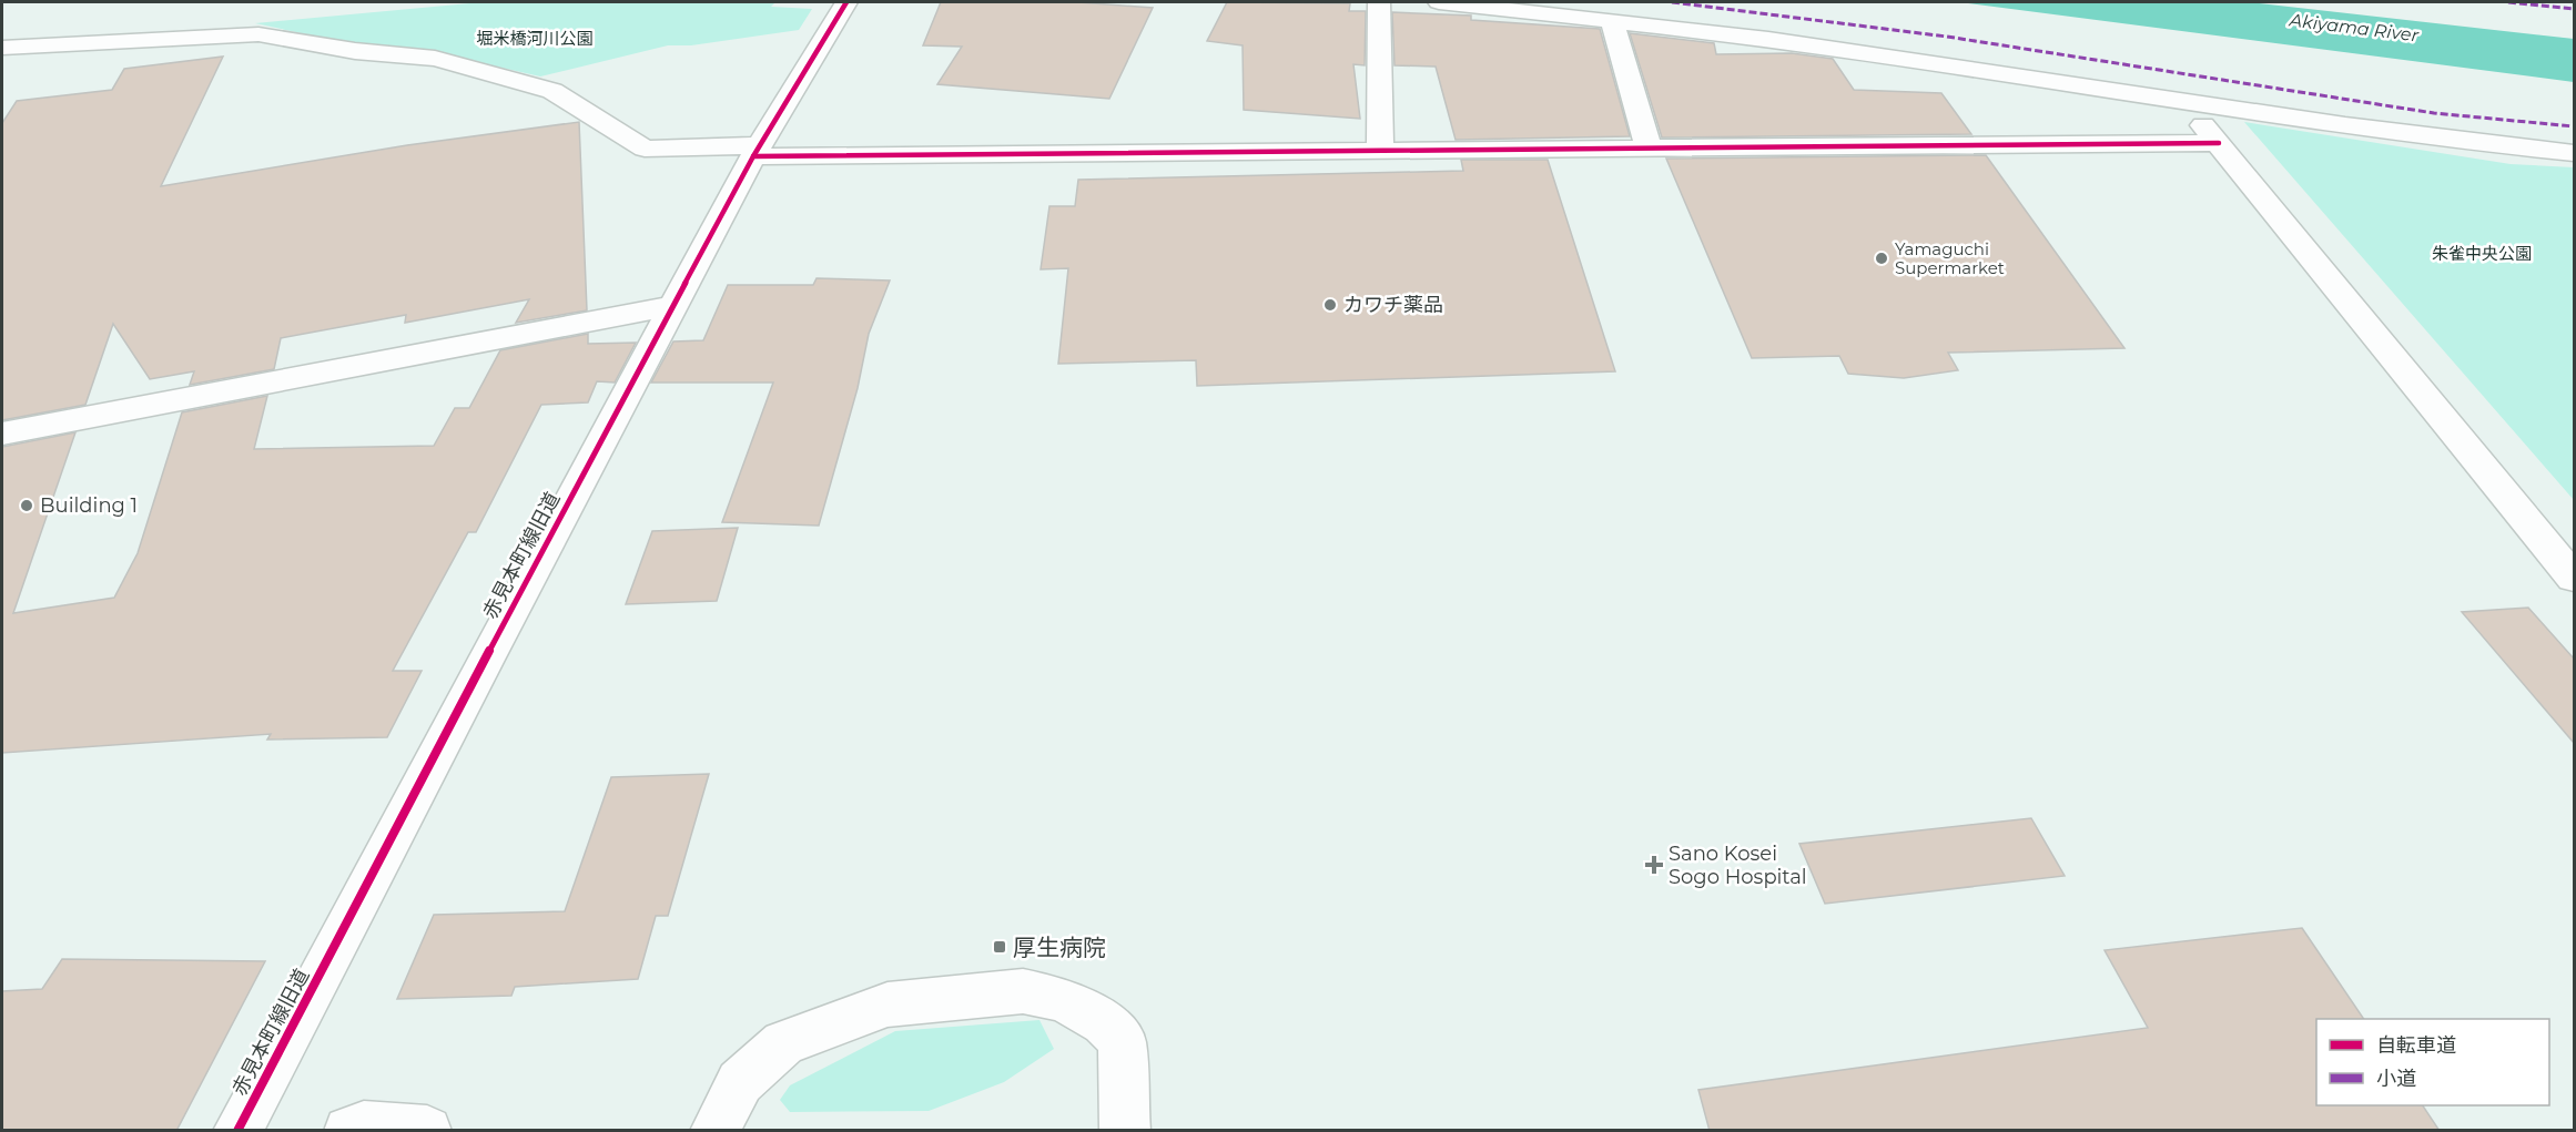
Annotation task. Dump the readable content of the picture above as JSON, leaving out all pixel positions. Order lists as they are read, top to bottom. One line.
{"streets":{"street":["赤見本町線旧道"]},"water":["Akiyama River"],"parks":["堀米橋河川公園","朱雀中央公園"],"places":{"other":["Yamaguchi Supermarket","カワチ薬品","Building 1"],"health":["Sano Kosei Sogo Hospital"],"transit":["厚生病院"]},"legend":["自転車道","小道"]}
